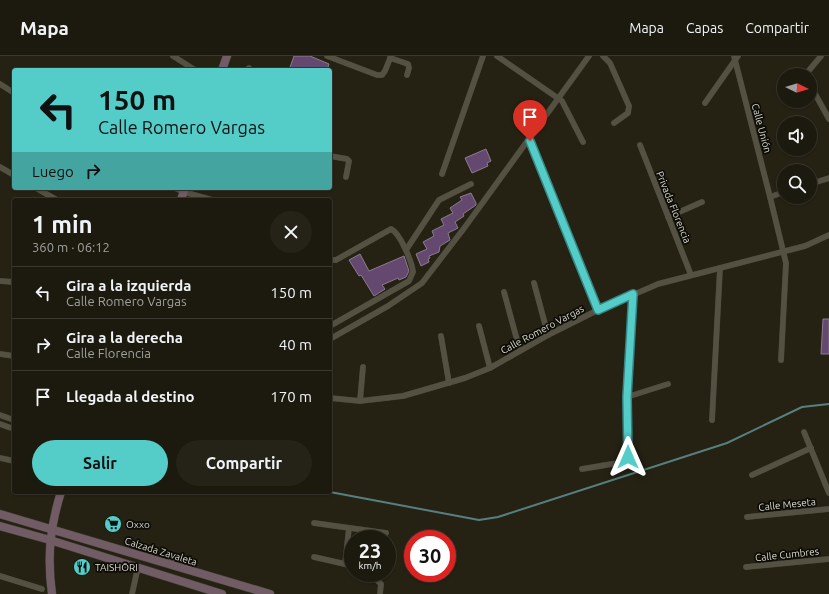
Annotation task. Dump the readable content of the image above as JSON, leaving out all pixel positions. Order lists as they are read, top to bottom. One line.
{"streets":{"main road":["Calzada Zavaleta"],"street":["Calle Unión","Privada Florencia","Calle Romero Vargas","Calle Meseta","Calle Cumbres"]},"crossings":[["Calle Unión","Calle Romero Vargas"],["Privada Florencia","Calle Romero Vargas"]],"places":{"supermarket":["Oxxo"],"restaurant":["TAISHŌRI"]},"north":"right","page":{"header":"Mapa","nav":["Mapa","Capas","Compartir"],"turn":["150 m","Calle Romero Vargas"],"then":"Luego","heading":["1 min","360 m · 06:12"],"list":[{"name":"Gira a la izquierda","note":"Calle Romero Vargas","value":"150 m"},{"name":"Gira a la derecha","note":"Calle Florencia","value":"40 m"},{"name":"Llegada al destino","value":"170 m"}],"buttons":["Salir","Compartir"],"speed":"23 km/h","limit":"30"}}
